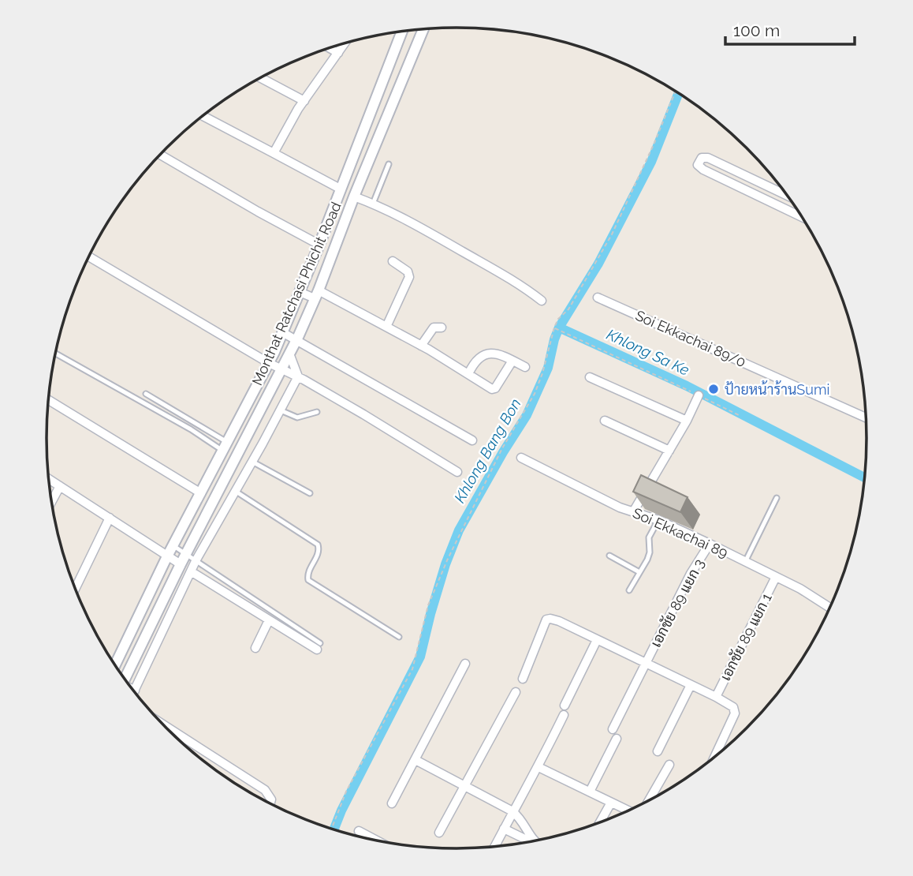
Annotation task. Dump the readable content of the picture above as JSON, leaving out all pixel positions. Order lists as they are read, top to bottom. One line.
{"streets":{"street":["Monthat Ratchasi Phichit Road","Soi Ekkachai 89/0","Soi Ekkachai 89","เอกชัย 89 แยก 3","เอกชัย 89 แยก 1"]},"crossings":[["Soi Ekkachai 89","เอกชัย 89 แยก 3"],["Soi Ekkachai 89","เอกชัย 89 แยก 1"]],"water":["Khlong Sa Ke","Khlong Bang Bon"],"places":["ป้ายหน้าร้านSumi"],"scale_bar":"100 m"}
